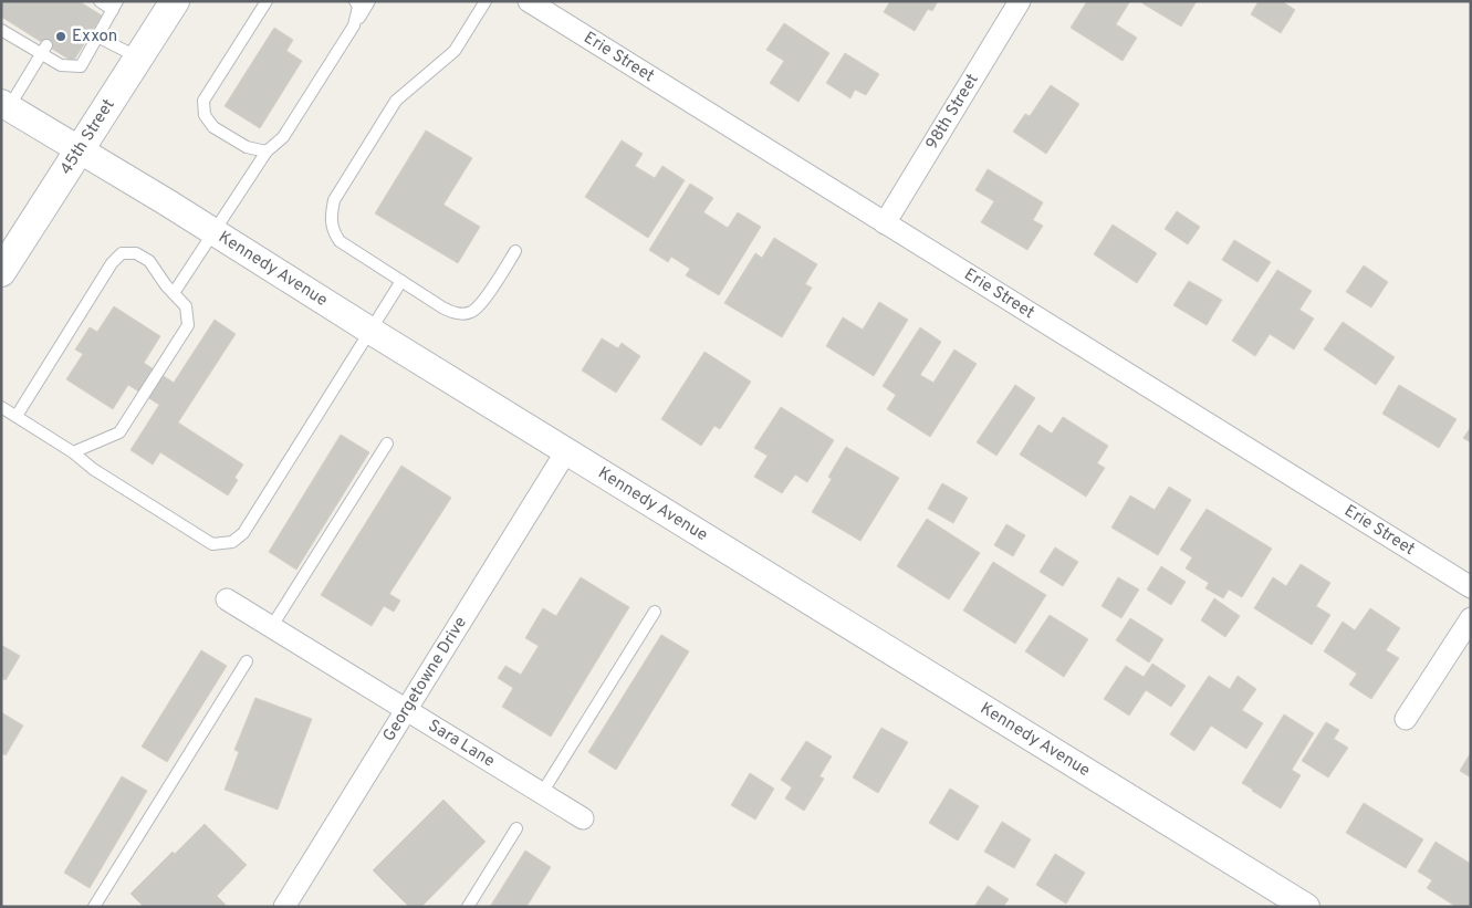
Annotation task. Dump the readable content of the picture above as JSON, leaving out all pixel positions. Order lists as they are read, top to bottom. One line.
{"streets":{"main road":["45th Street"],"street":["Erie Street","98th Street","Kennedy Avenue","Georgetowne Drive","Sara Lane"]},"crossings":[["Erie Street","98th Street"],["45th Street","Kennedy Avenue"],["Kennedy Avenue","Georgetowne Drive"],["Georgetowne Drive","Sara Lane"]],"places":["Exxon"]}
